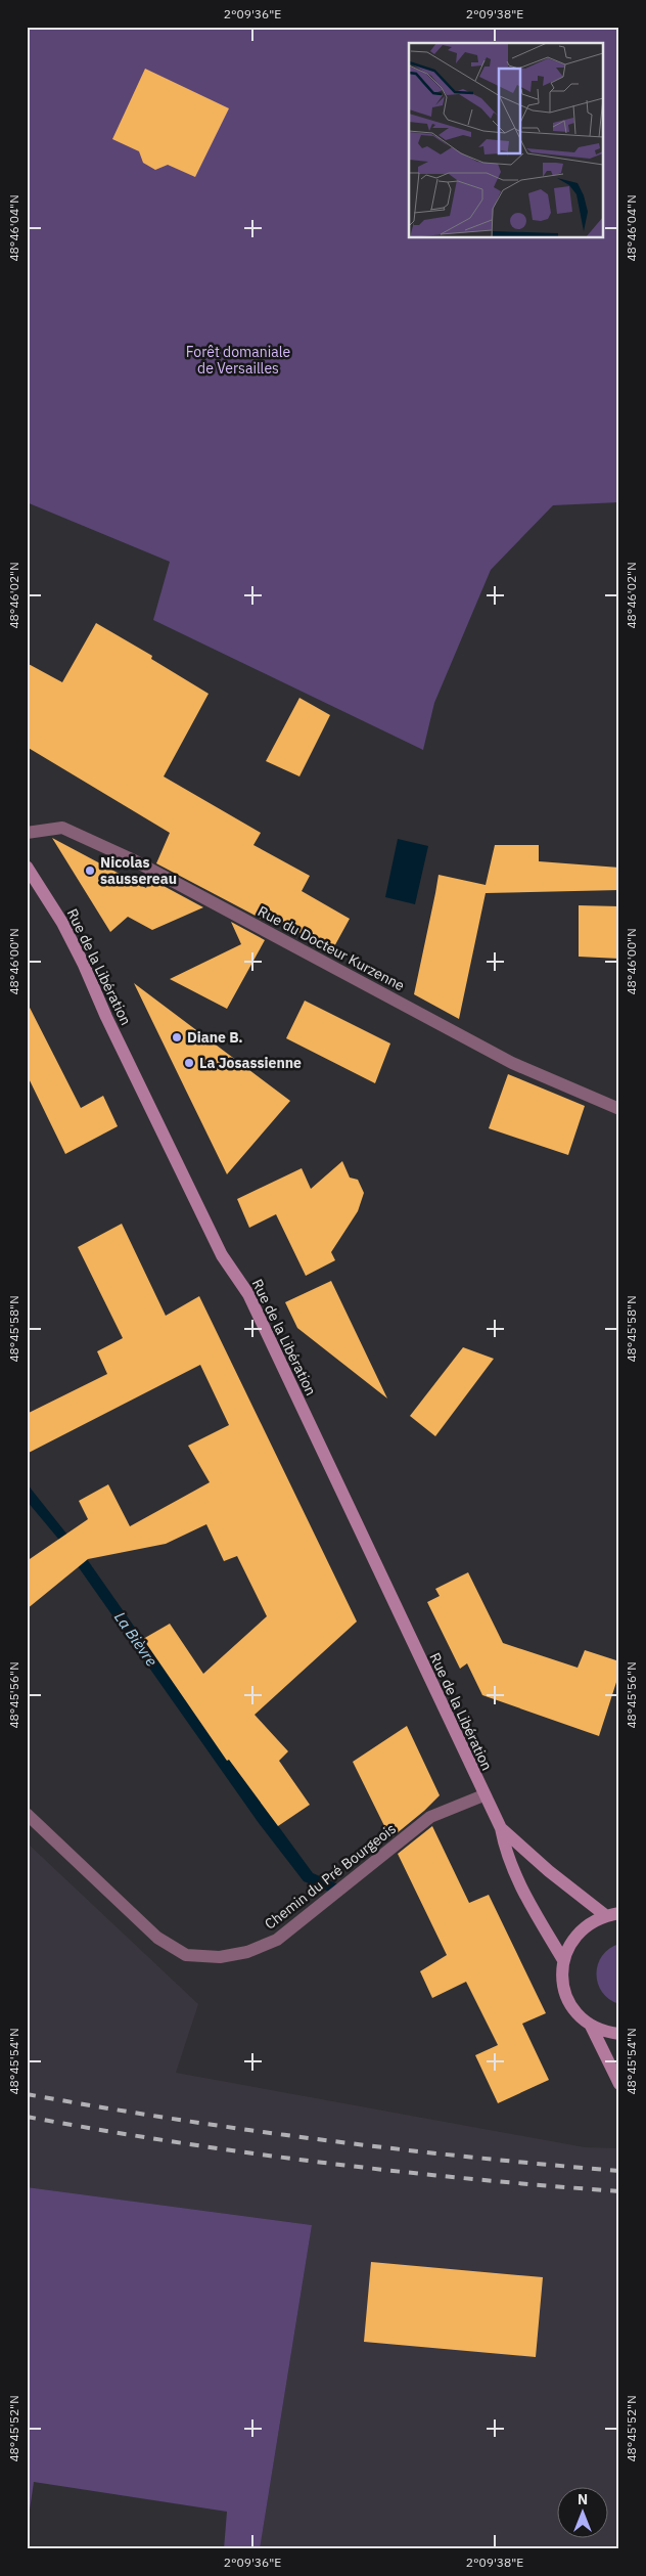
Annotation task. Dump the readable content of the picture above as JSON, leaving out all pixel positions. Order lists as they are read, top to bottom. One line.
{"streets":{"main road":["Rue de la Libération"],"street":["Rue du Docteur Kurzenne","Chemin du Pré Bourgeois"]},"crossings":[["Rue de la Libération","Chemin du Pré Bourgeois"]],"water":["La Bièvre"],"parks":["Forêt domaniale de Versailles"],"places":["Nicolas saussereau","Diane B.","La Josassienne"],"north":"top","coordinates":["2°09'36\"E","2°09'38\"E","48°46'04\"N","48°46'02\"N","48°46'00\"N","48°45'58\"N","48°45'56\"N","48°45'54\"N","48°45'52\"N"]}
